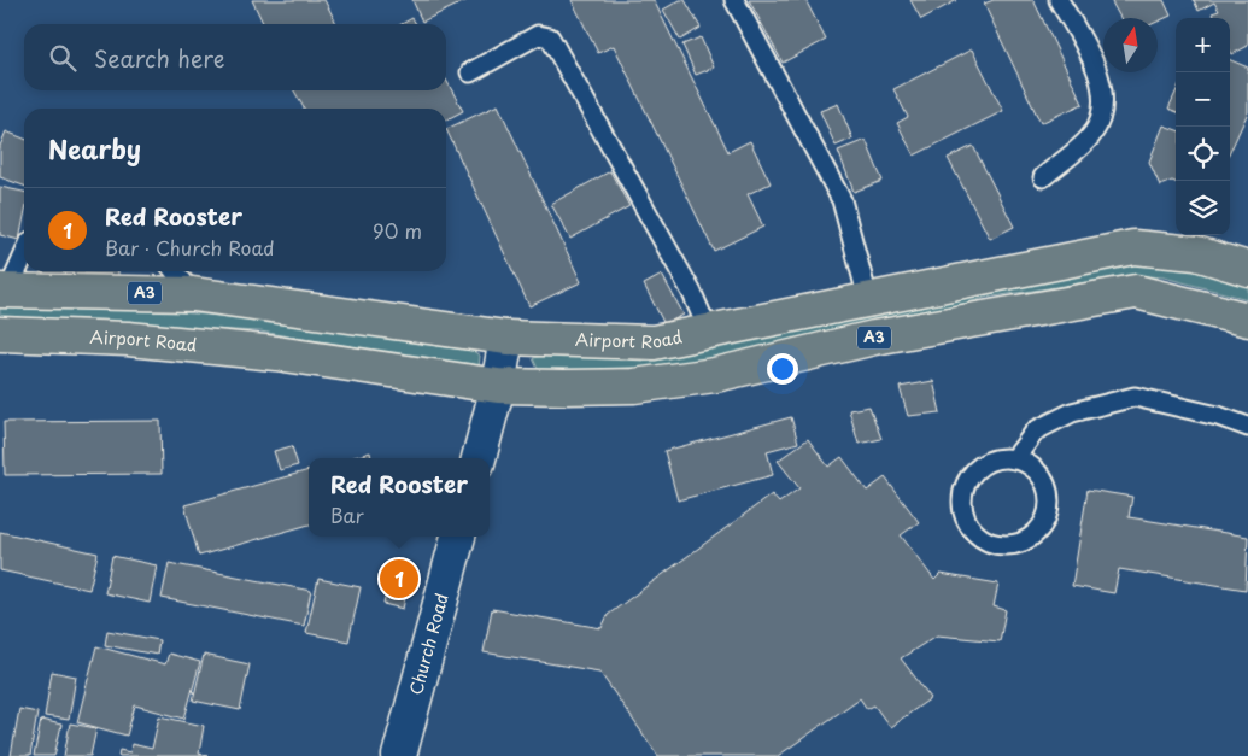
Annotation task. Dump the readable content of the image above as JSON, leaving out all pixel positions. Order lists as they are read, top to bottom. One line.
{"streets":{"highway":["A3","Airport Road"],"street":["Church Road"]},"north":"top","page":{"map_buttons":["+","−"],"search":"Search here","heading":"Nearby","list":[{"mark":"1","name":"Red Rooster","note":"Bar · Church Road","value":"90 m"}],"popup":["Red Rooster","Bar"],"pins":"1"}}
